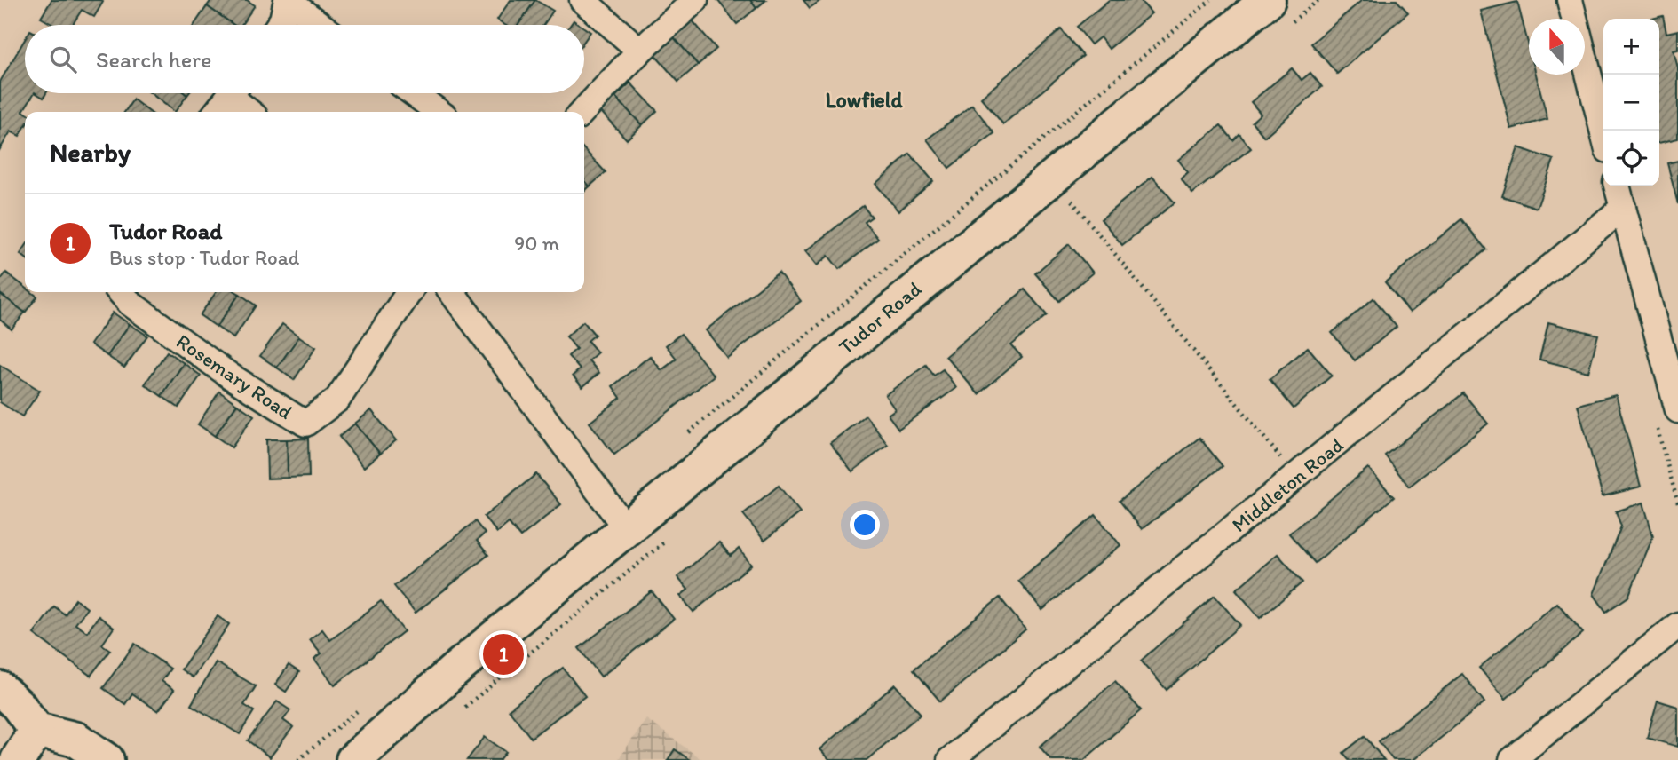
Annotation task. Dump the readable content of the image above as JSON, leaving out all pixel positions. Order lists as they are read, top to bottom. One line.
{"streets":{"street":["Tudor Road","Rosemary Road","Middleton Road"]},"districts":["Lowfield"],"north":"top","page":{"map_buttons":["+","−"],"search":"Search here","heading":"Nearby","list":[{"mark":"1","name":"Tudor Road","note":"Bus stop · Tudor Road","value":"90 m"}],"pins":"1"}}
